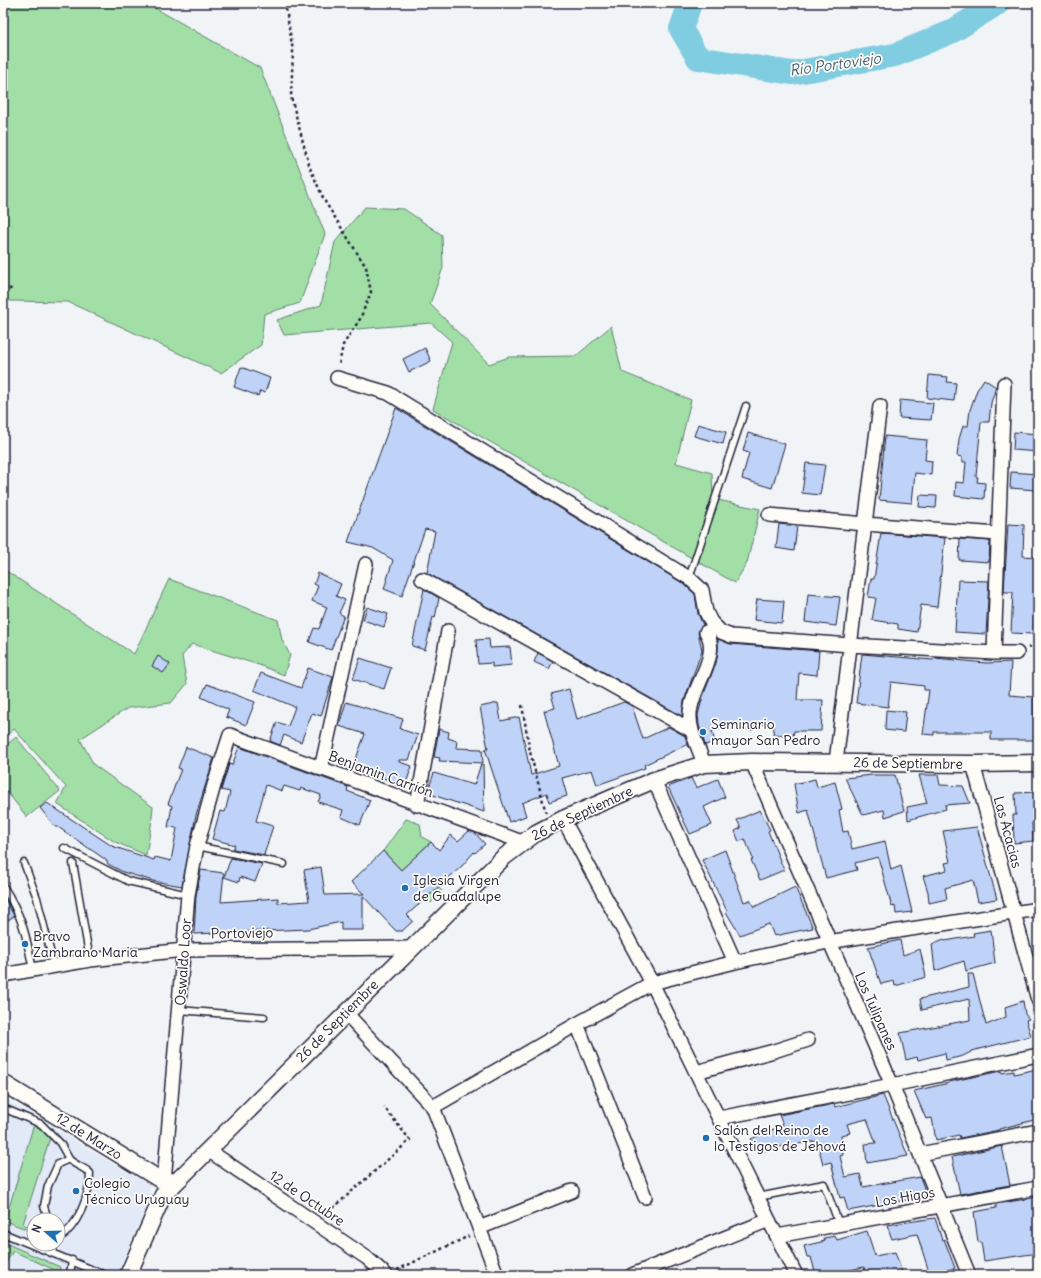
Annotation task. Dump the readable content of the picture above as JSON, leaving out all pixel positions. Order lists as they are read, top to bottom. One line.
{"streets":{"street":["26 de Septiembre","Benjamin Carrión","Las Acacias","Portoviejo","Oswaldo Loor","Los Tulipanes","12 de Marzo","Los Higos","12 de Octubre"]},"crossings":[["26 de Septiembre","Benjamin Carrión"],["26 de Septiembre","Las Acacias"],["26 de Septiembre","Portoviejo"],["26 de Septiembre","Oswaldo Loor"],["26 de Septiembre","Los Tulipanes"],["26 de Septiembre","12 de Marzo"],["26 de Septiembre","12 de Octubre"],["Benjamin Carrión","Oswaldo Loor"],["Portoviejo","Oswaldo Loor"],["Oswaldo Loor","12 de Marzo"],["Los Tulipanes","Los Higos"]],"water":["Río Portoviejo"],"places":["Seminario mayor San Pedro","Iglesia Virgen de Guadalupe","Bravo Zambrano Maria","Salón del Reino de lo Testigos de Jehová","Colegio Técnico Uruguay"],"north":"left"}
